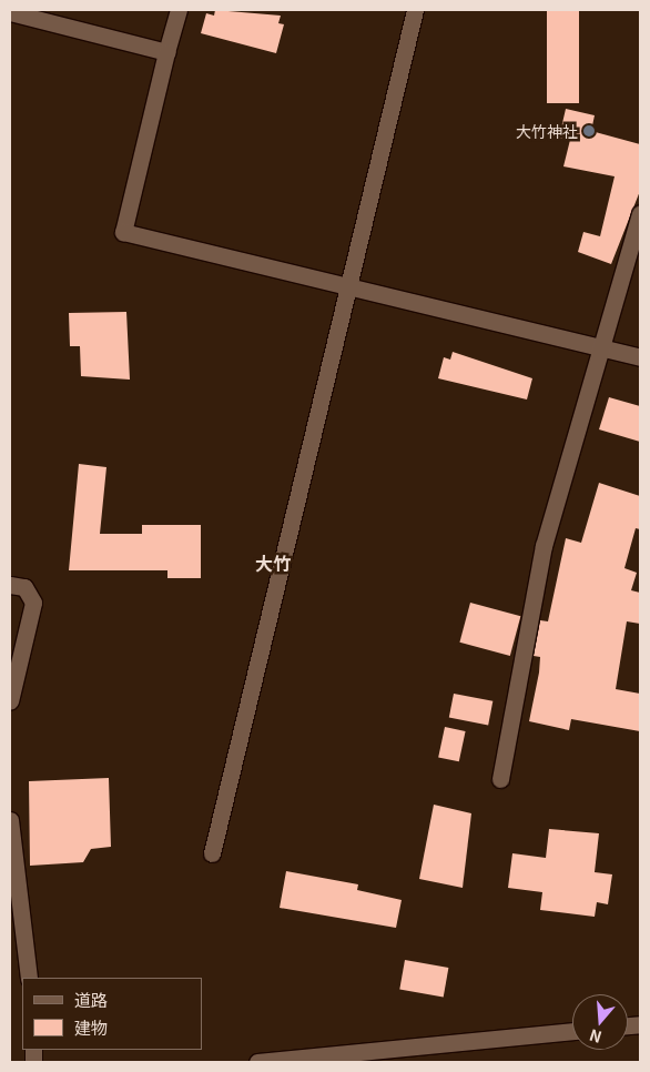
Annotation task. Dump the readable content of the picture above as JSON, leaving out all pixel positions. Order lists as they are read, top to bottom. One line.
{"districts":["大竹"],"places":["大竹神社"],"legend":["道路","建物"],"north":"bottom"}
